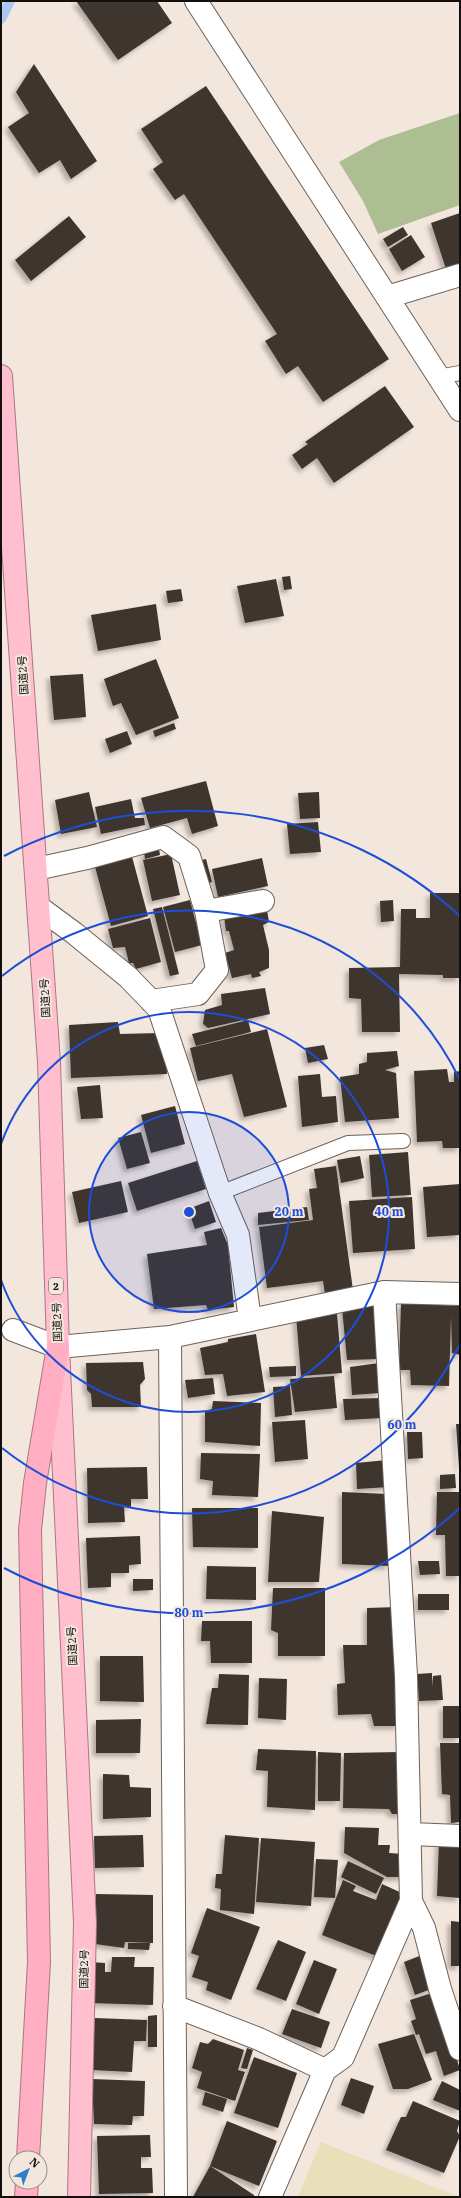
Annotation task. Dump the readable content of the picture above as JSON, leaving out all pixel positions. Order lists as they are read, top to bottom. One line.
{"streets":{"highway":["国道2号","2"]},"north":"top right","rings":["20 m","40 m","60 m","80 m"]}
